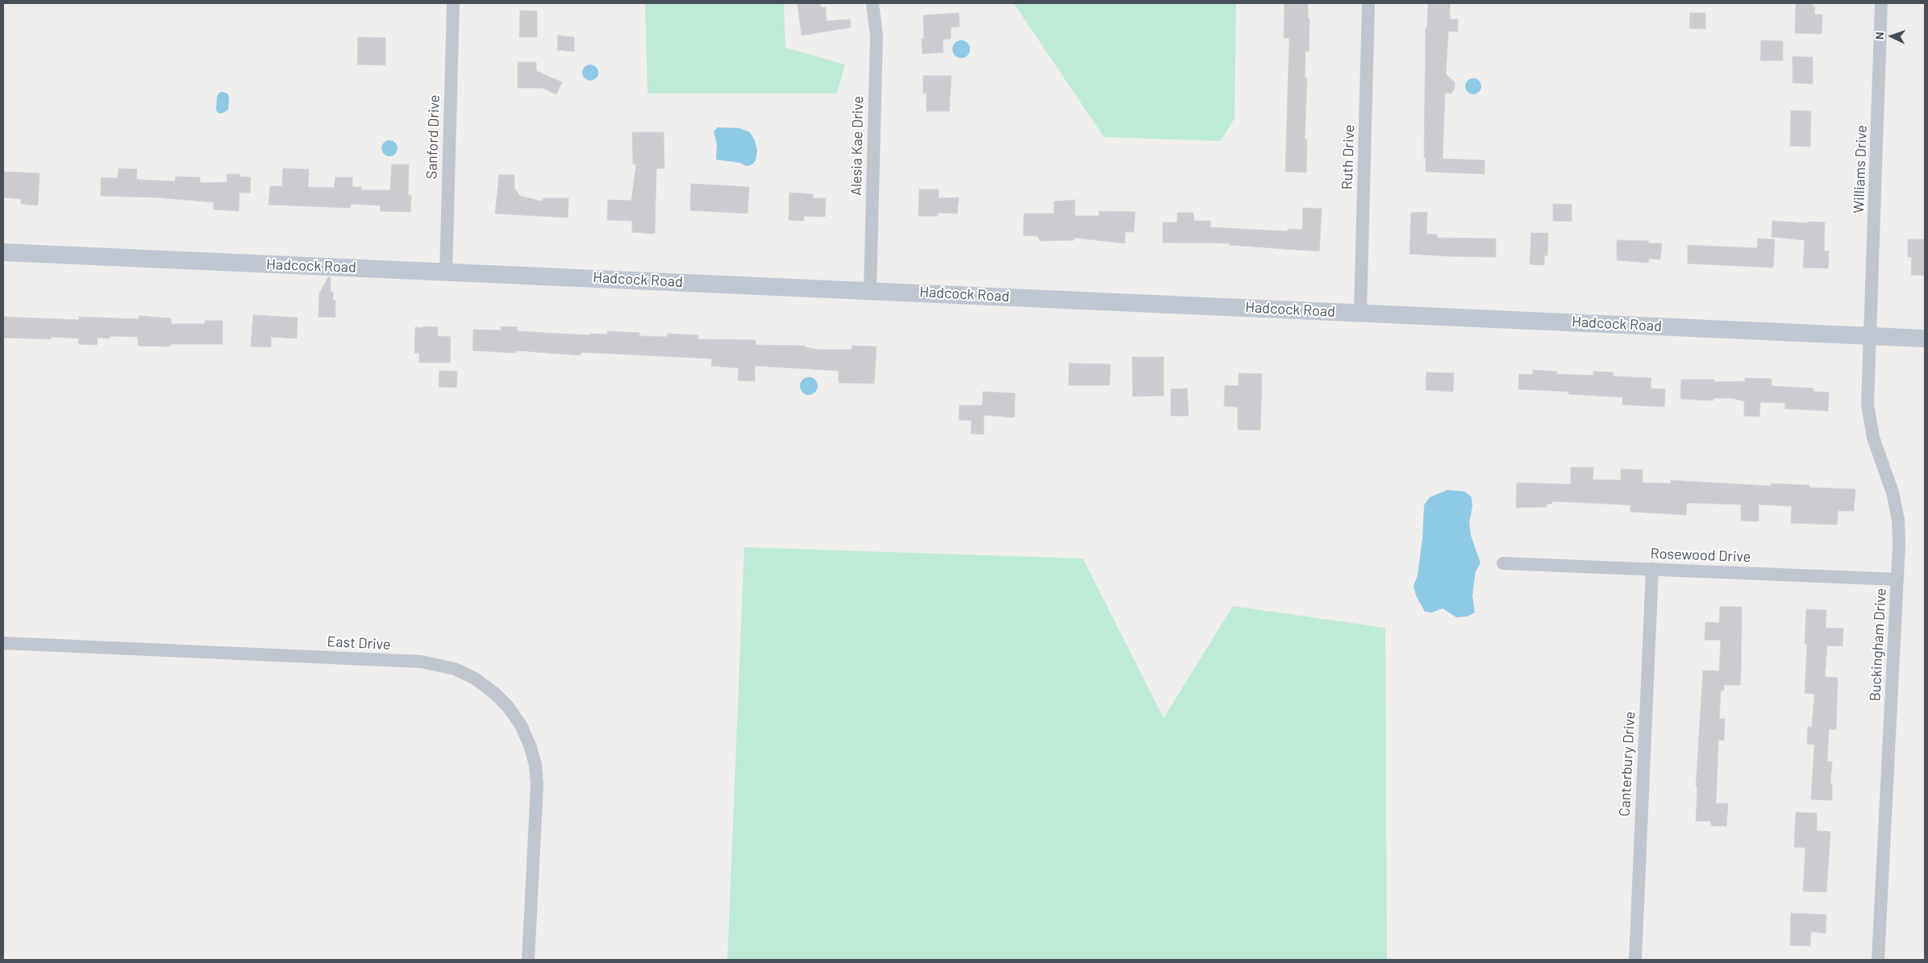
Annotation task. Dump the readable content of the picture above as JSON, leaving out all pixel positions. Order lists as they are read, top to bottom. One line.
{"streets":{"street":["Sanford Drive","Alesia Kae Drive","Ruth Drive","Williams Drive","Hadcock Road","Rosewood Drive","East Drive","Buckingham Drive","Canterbury Drive"]},"crossings":[["Sanford Drive","Hadcock Road"],["Alesia Kae Drive","Hadcock Road"],["Ruth Drive","Hadcock Road"],["Williams Drive","Hadcock Road"],["Williams Drive","Buckingham Drive"],["Hadcock Road","Buckingham Drive"],["Rosewood Drive","Buckingham Drive"],["Rosewood Drive","Canterbury Drive"]],"north":"left"}
